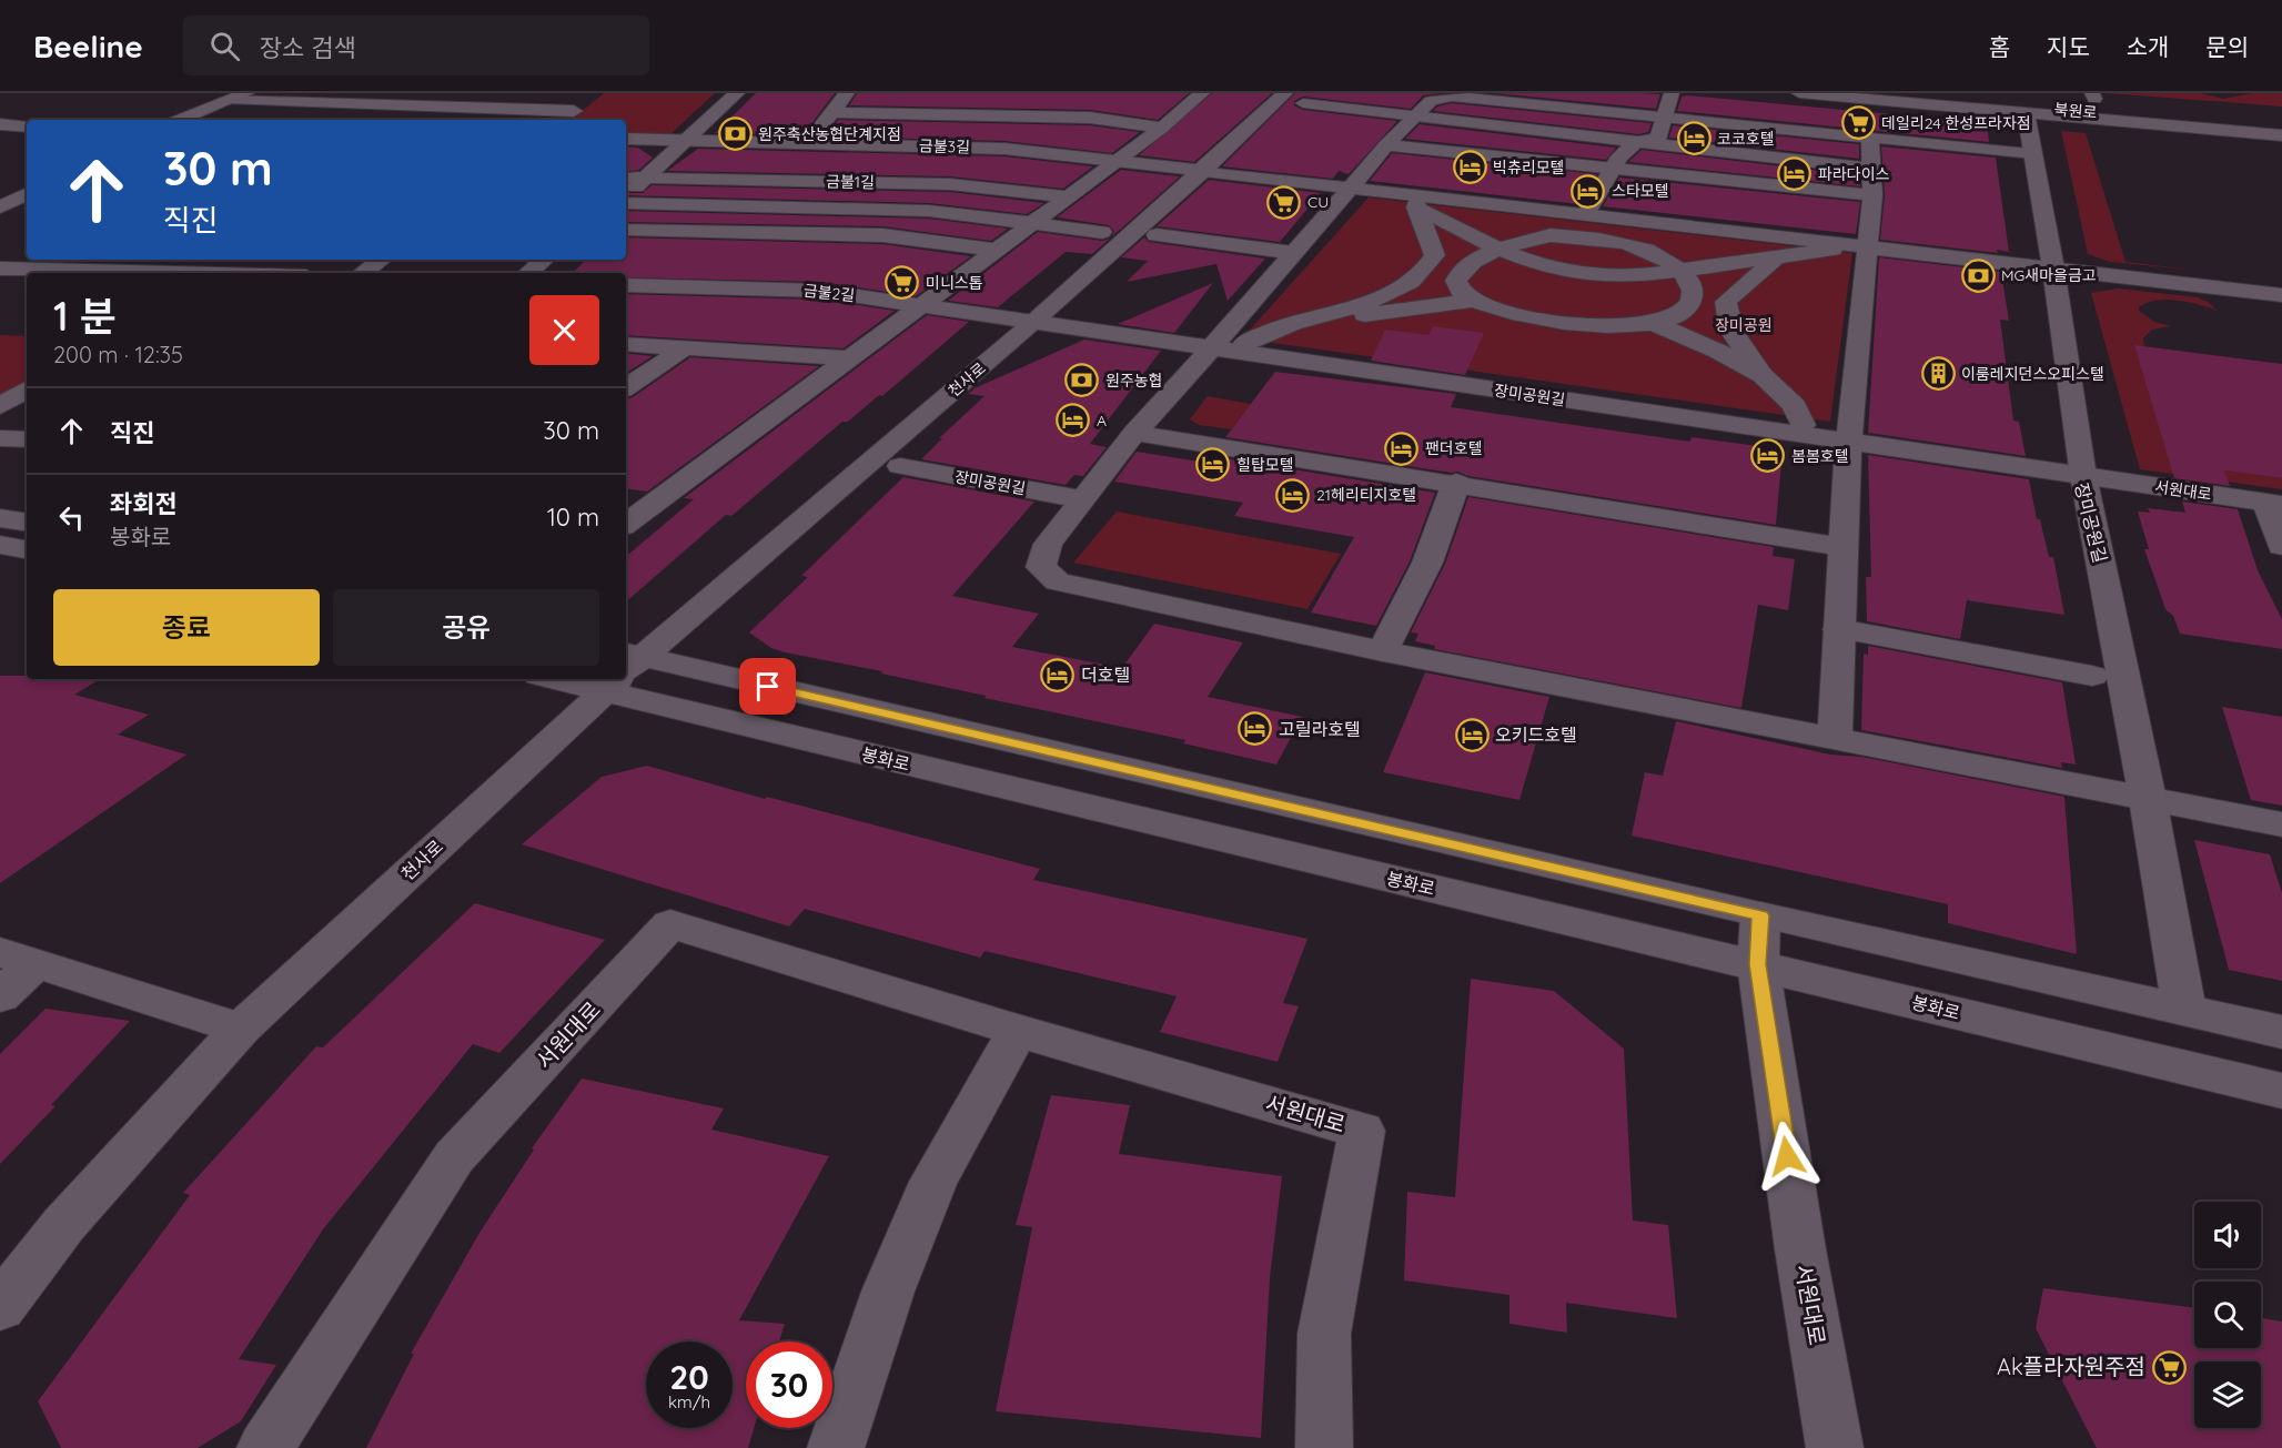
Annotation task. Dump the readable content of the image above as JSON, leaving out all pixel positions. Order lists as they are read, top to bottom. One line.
{"streets":{"street":["북원로","금불3길","금불1길","금불2길","천사로","장미공원길","서원대로","봉화로"]},"crossings":[["북원로","장미공원길"],["북원로","서원대로"],["금불3길","천사로"],["금불2길","천사로"],["금불2길","장미공원길"],["천사로","장미공원길"],["장미공원길","서원대로"],["장미공원길","봉화로"],["서원대로","봉화로"]],"parks":["장미공원"],"places":{"supermarket":["데일리24 한성프라자점","CU","미니스톱","Ak플라자원주점"],"bank":["원주축산농협단계지점","MG새마을금고","원주농협"],"hotel":["코코호텔","빅츄리모텔","파라다이스","스타모텔","A","팬더호텔","봄봄호텔","힐탑모텔","21헤리티지호텔","더호텔","고릴라호텔","오키드호텔"],"building":["이룸레지던스오피스텔"]},"page":{"header":"Beeline","search":"장소 검색","nav":["홈","지도","소개","문의"],"turn":["30 m","직진"],"heading":["1 분","200 m · 12:35"],"list":[{"name":"직진","value":"30 m"},{"name":"좌회전","note":"봉화로","value":"10 m"}],"buttons":["종료","공유"],"speed":"20 km/h","limit":"30"}}
